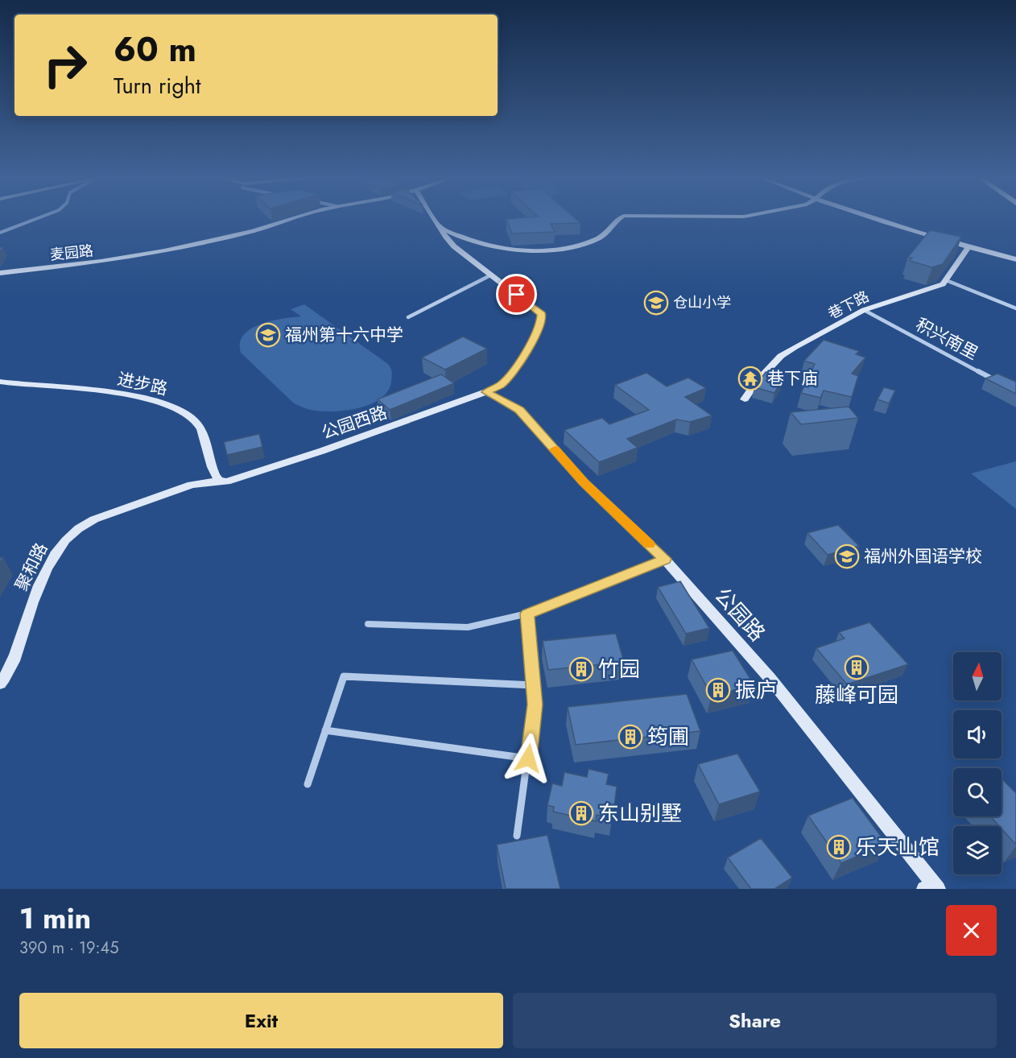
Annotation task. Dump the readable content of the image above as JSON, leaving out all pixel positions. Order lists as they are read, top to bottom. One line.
{"streets":{"street":["麦园路","巷下路","积兴南里","进步路","公园西路","聚和路","公园路"]},"crossings":[["巷下路","积兴南里"],["进步路","公园西路"],["进步路","聚和路"],["公园西路","聚和路"],["公园西路","公园路"]],"places":{"school or university":["仓山小学","福州第十六中学","福州外国语学校"],"temple":["巷下庙"],"building":["藤峰可园","竹园","振庐","筠圃","东山别墅","乐天山馆"]},"north":"top","page":{"turn":["60 m","Turn right"],"heading":["1 min","390 m · 19:45"],"buttons":["Exit","Share"]}}
